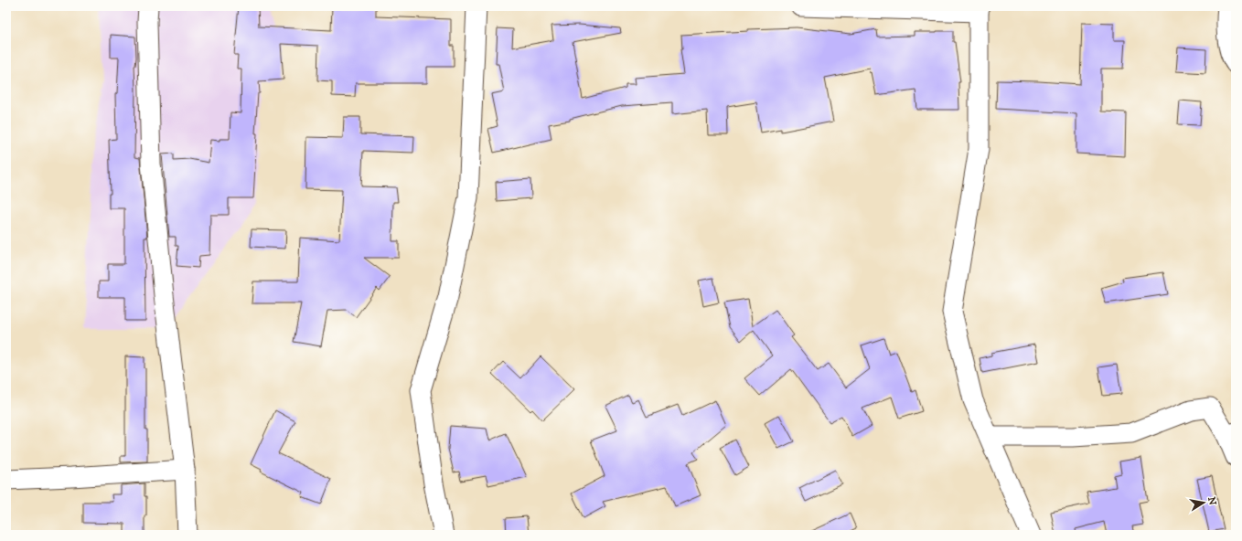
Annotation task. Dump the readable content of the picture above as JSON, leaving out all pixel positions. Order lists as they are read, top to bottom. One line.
{"north":"right"}
